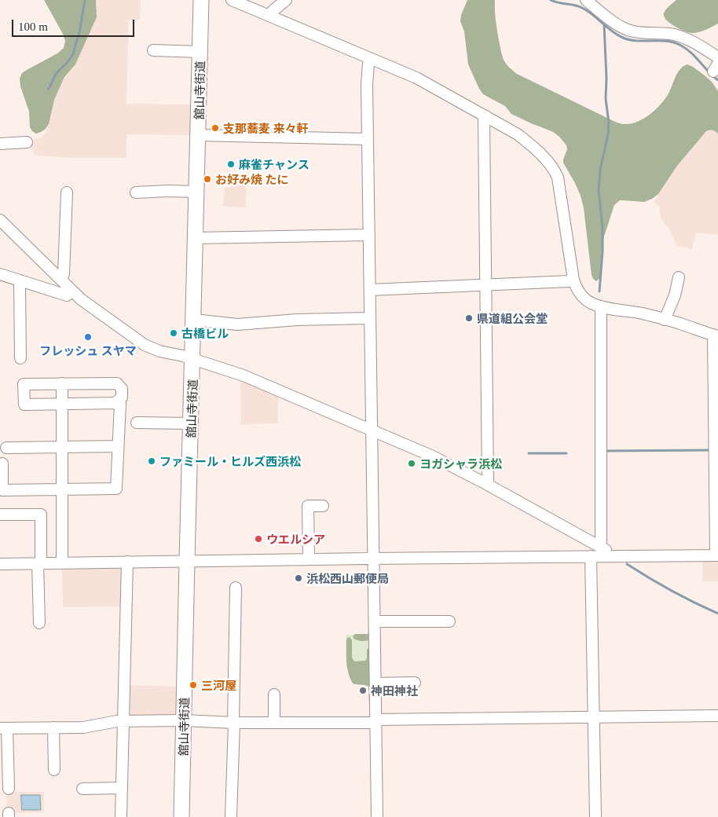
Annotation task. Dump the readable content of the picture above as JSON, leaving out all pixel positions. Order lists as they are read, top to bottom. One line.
{"streets":{"main road":["舘山寺街道"]},"places":["支那蕎麦 来々軒","麻雀チャンス","お好み焼 たに","県道組公会堂","古橋ビル","フレッシュ スヤマ","ファミール・ヒルズ西浜松","ヨガシャラ浜松","ウエルシア","浜松西山郵便局","三河屋","神田神社"],"scale_bar":"100 m"}
